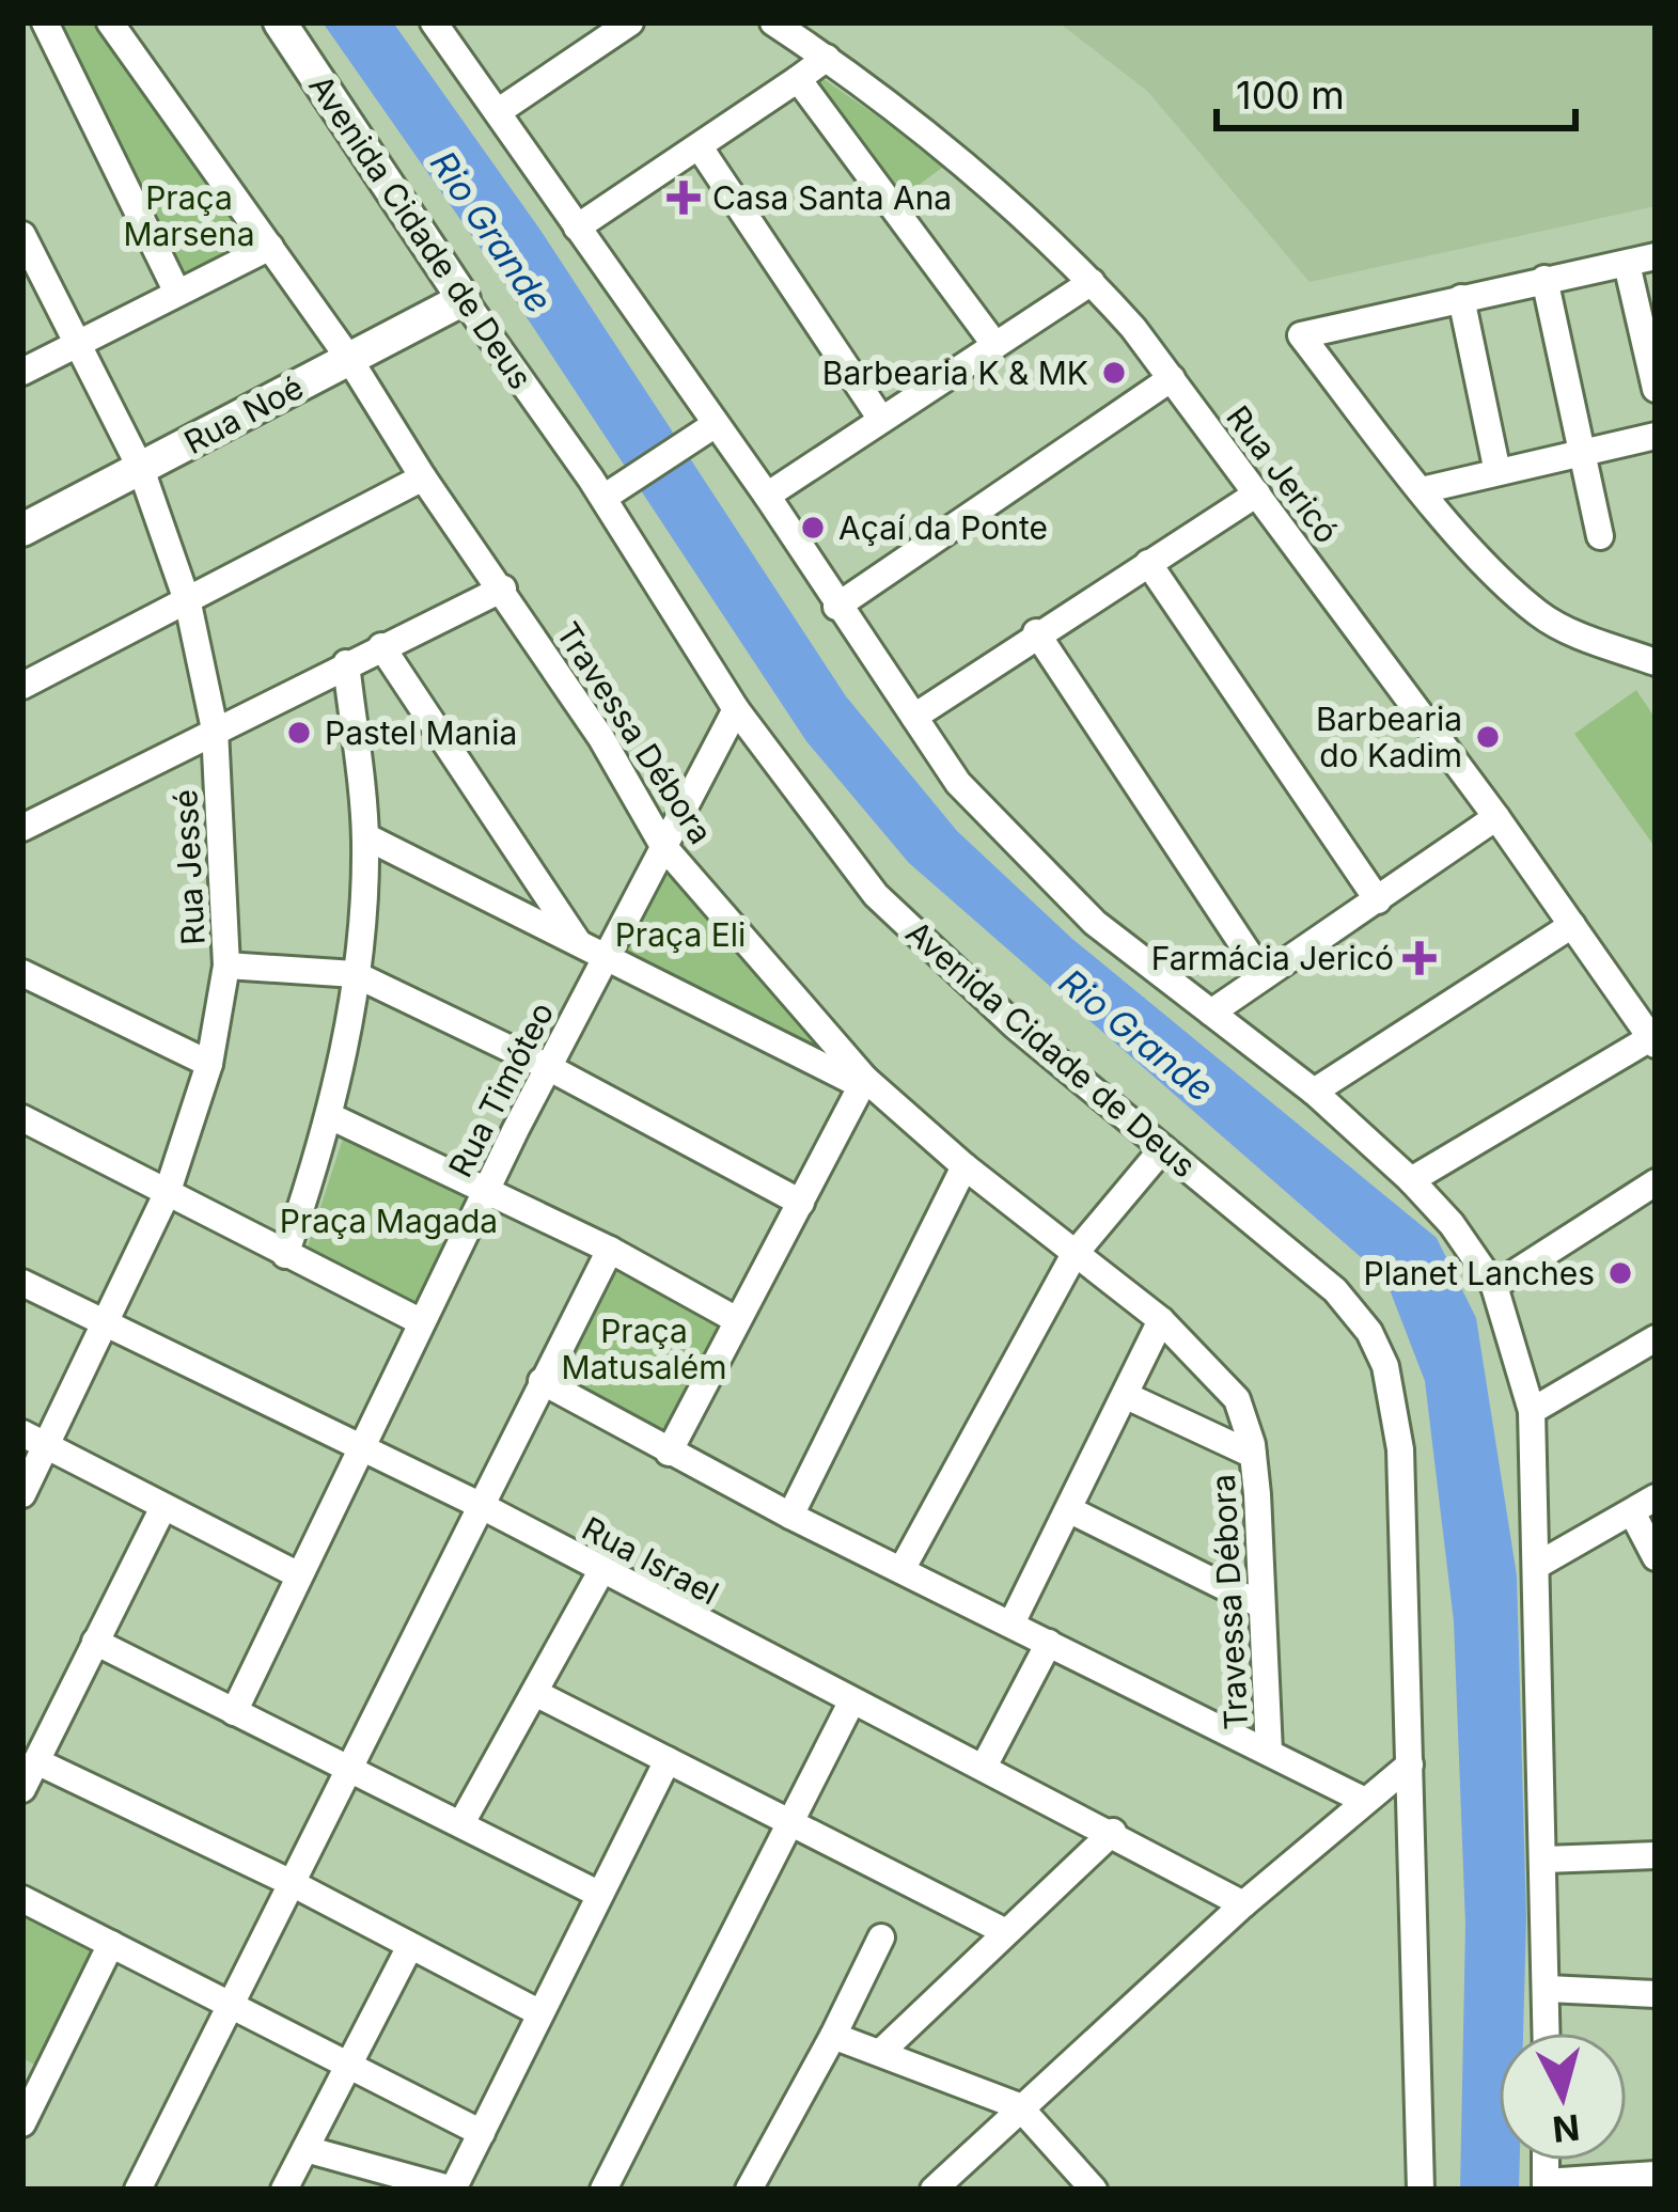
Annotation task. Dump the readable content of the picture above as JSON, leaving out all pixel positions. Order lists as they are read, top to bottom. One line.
{"streets":{"street":["Avenida Cidade de Deus","Rua Noé","Rua Jericó","Travessa Débora","Rua Jessé","Rua Timóteo","Rua Israel"]},"crossings":[["Avenida Cidade de Deus","Rua Noé"],["Avenida Cidade de Deus","Rua Timóteo"],["Rua Noé","Travessa Débora"],["Rua Noé","Rua Jessé"],["Travessa Débora","Rua Timóteo"],["Rua Jessé","Rua Israel"],["Rua Timóteo","Rua Israel"]],"water":["Rio Grande"],"parks":["Praça Marsena","Praça Eli","Praça Magada","Praça Matusalém"],"places":{"health":["Casa Santa Ana","Farmácia Jericó"],"other":["Barbearia K & MK","Açaí da Ponte","Pastel Mania","Barbearia do Kadim","Planet Lanches"]},"scale_bar":"100 m","north":"bottom"}
